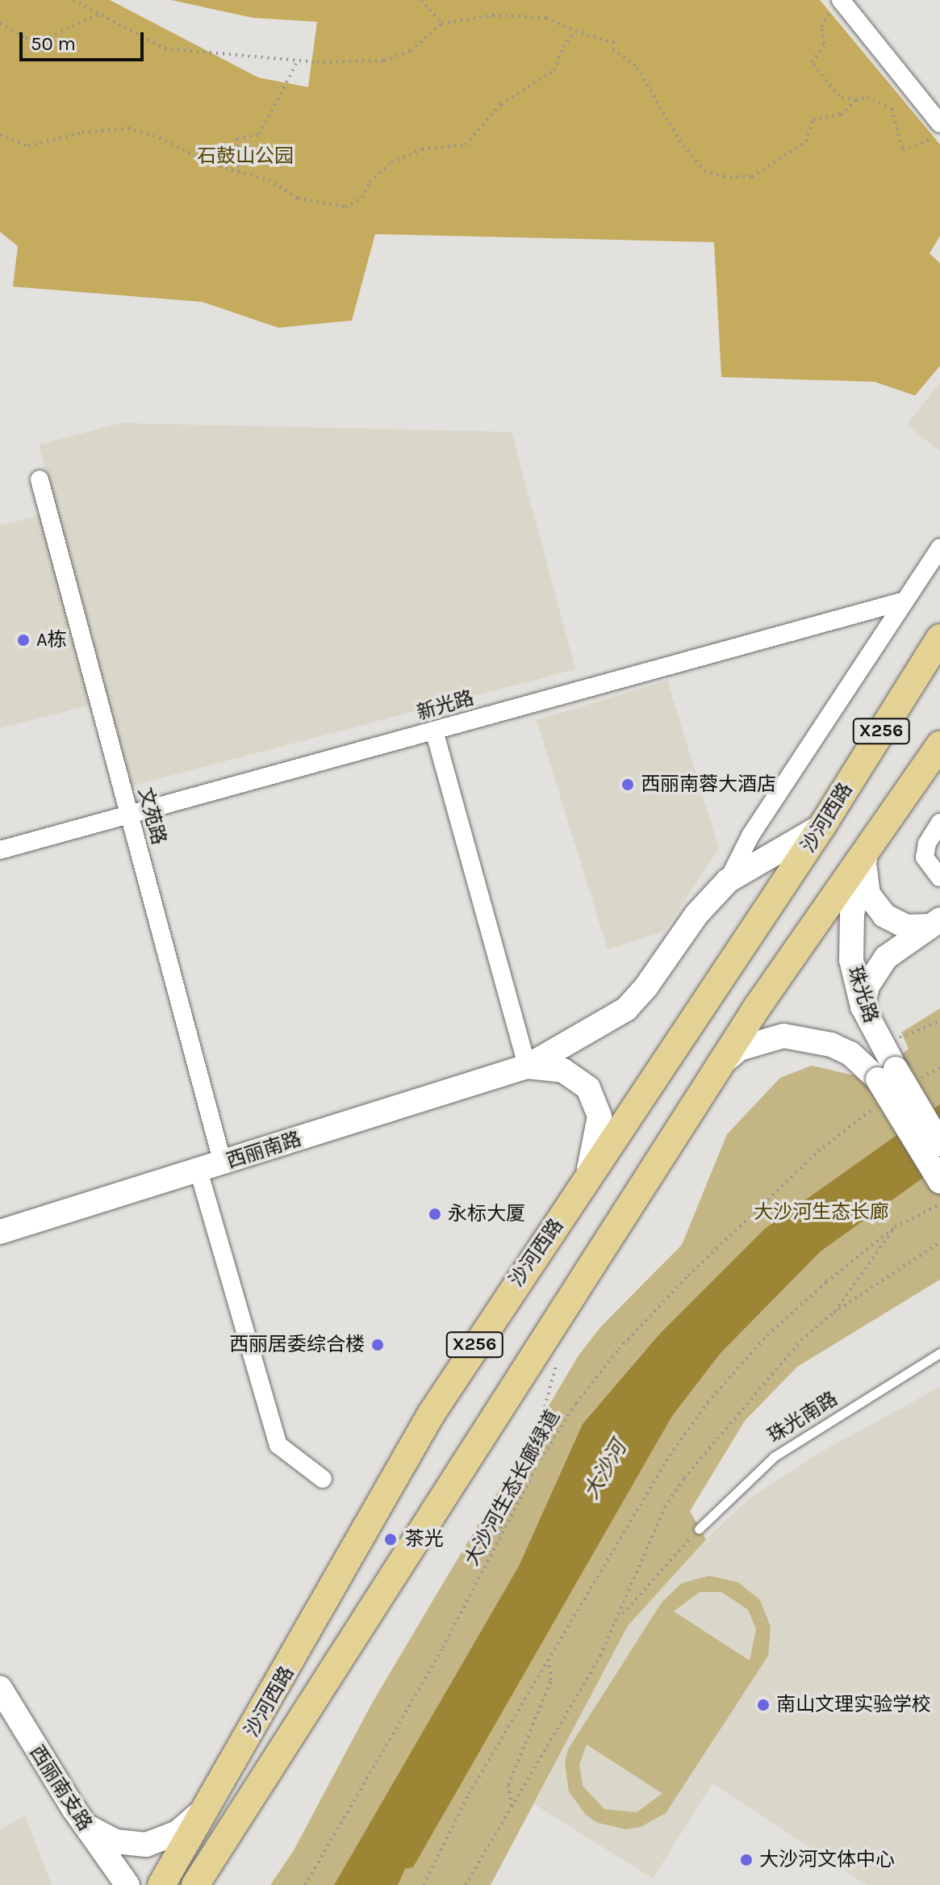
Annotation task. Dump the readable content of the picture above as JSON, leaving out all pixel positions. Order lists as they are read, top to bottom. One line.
{"streets":{"main road":["X256","沙河西路"],"street":["新光路","文苑路","珠光路","西丽南路","西丽南支路"],"lane":["珠光南路"],"path":["大沙河生态长廊绿道"]},"crossings":[["新光路","文苑路"],["文苑路","西丽南路"],["沙河西路","珠光路"],["沙河西路","西丽南路"]],"water":["大沙河"],"parks":["石鼓山公园","大沙河生态长廊"],"places":["A栋","西丽南蓉大酒店","永标大厦","西丽居委综合楼","茶光","南山文理实验学校","大沙河文体中心"],"scale_bar":"50 m"}
